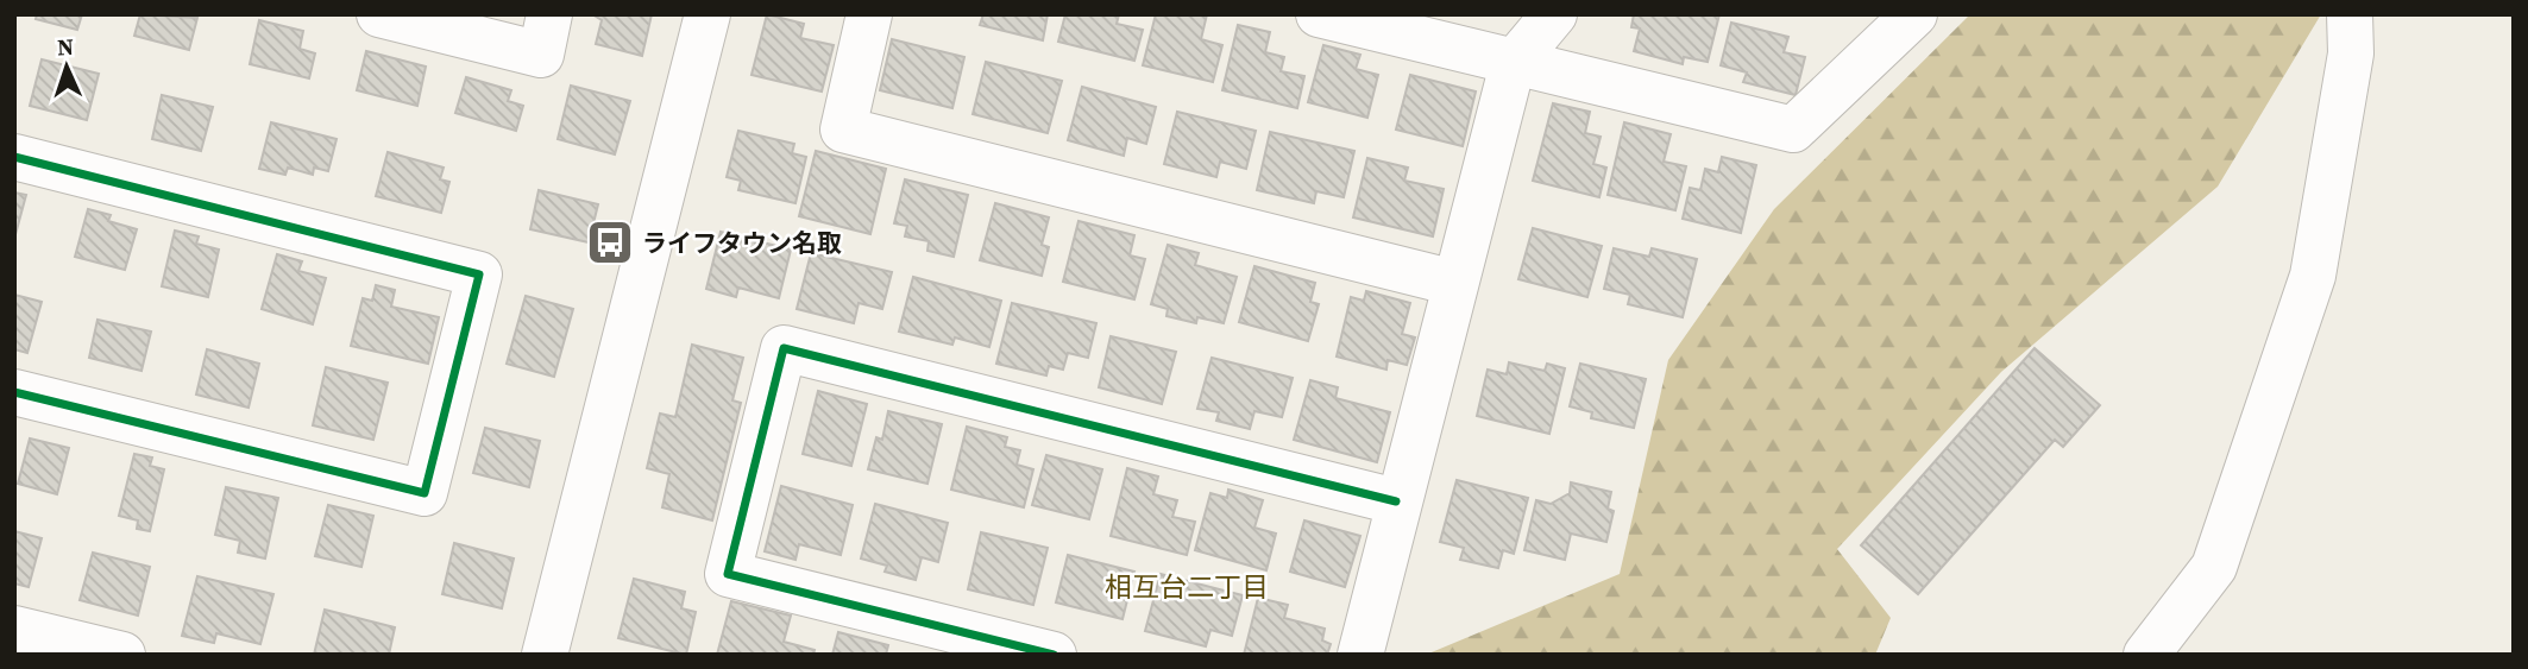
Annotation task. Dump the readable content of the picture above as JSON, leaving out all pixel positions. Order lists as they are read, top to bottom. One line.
{"districts":["相互台二丁目"],"places":{"bus stop":["ライフタウン名取"]},"north":"top"}
